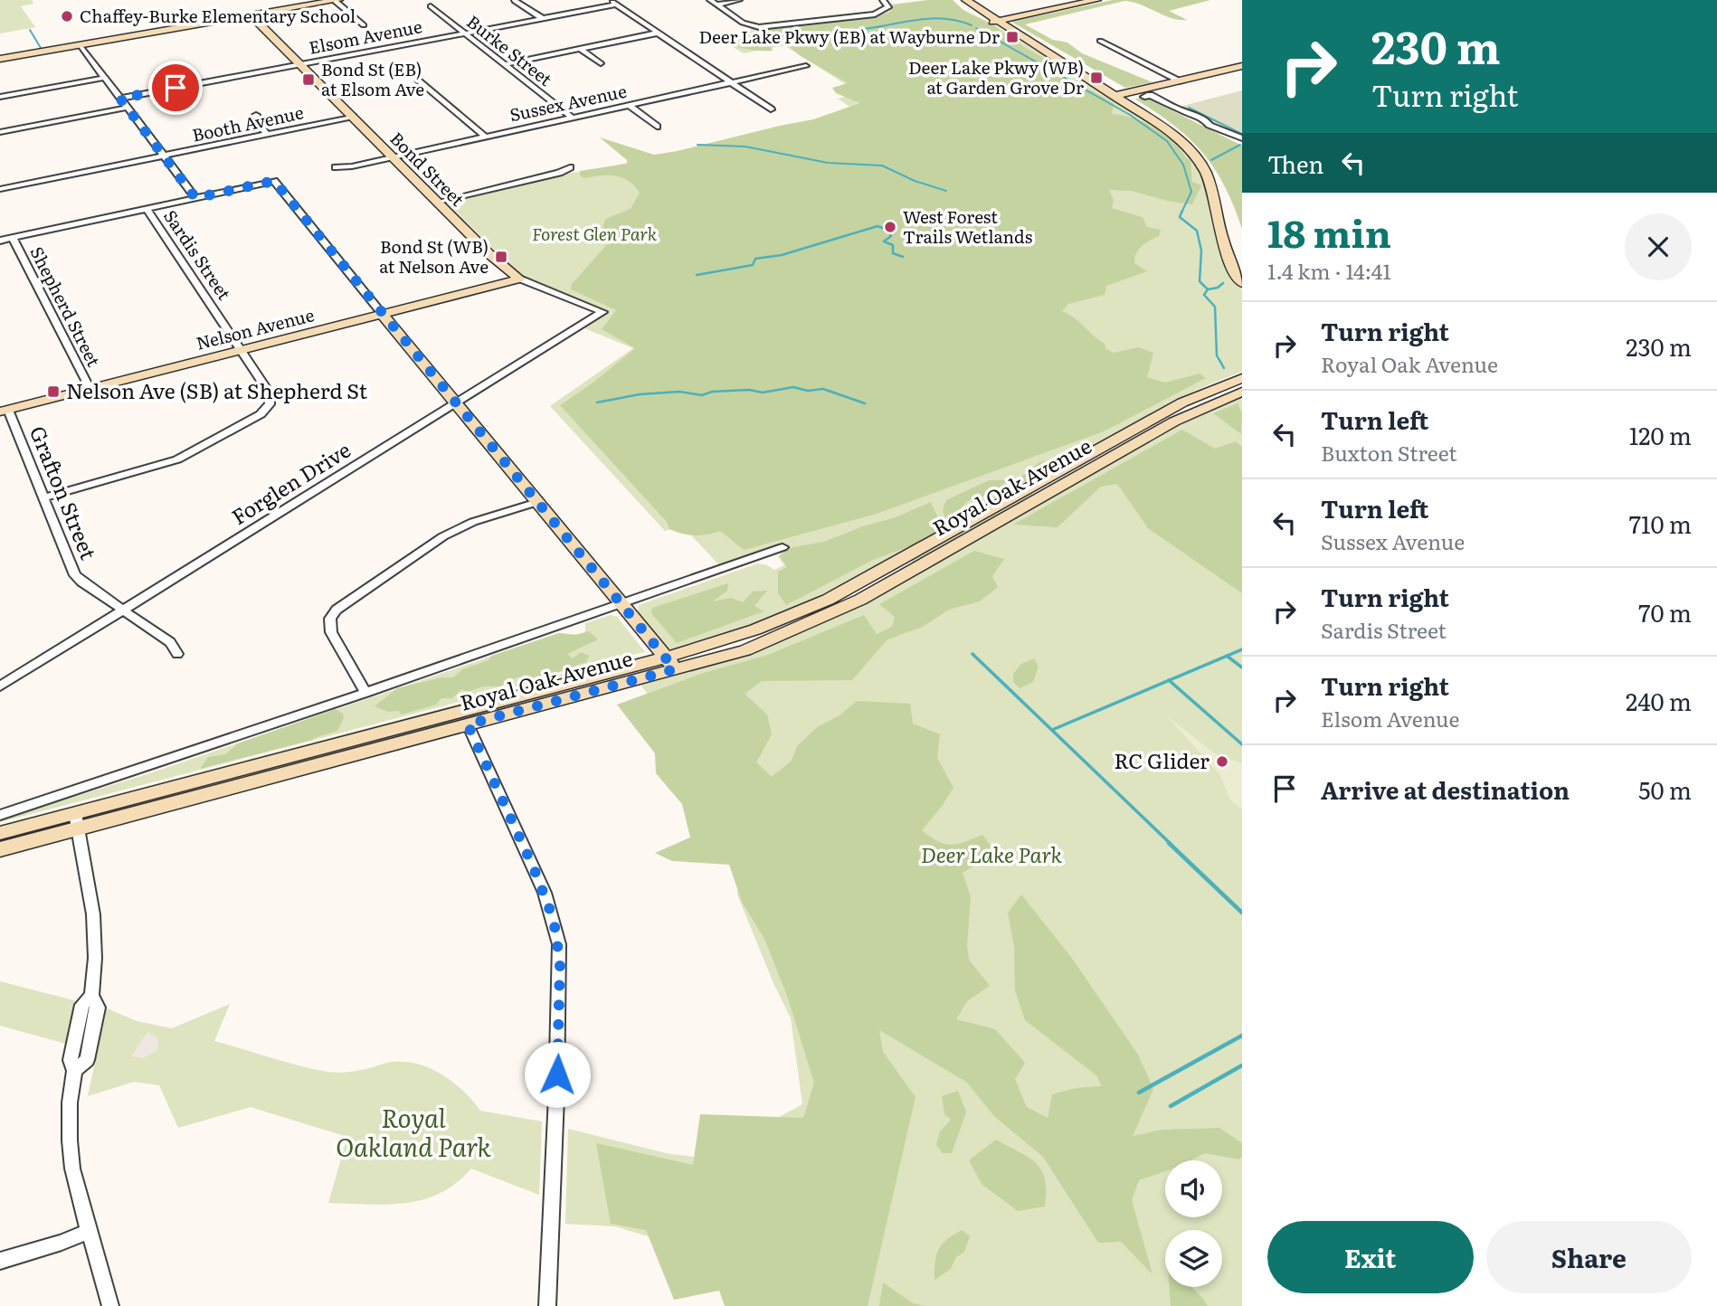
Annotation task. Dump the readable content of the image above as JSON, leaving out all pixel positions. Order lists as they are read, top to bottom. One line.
{"streets":{"main road":["Bond Street","Nelson Avenue","Royal Oak Avenue"],"street":["Elsom Avenue","Burke Street","Sussex Avenue","Booth Avenue","Sardis Street","Shepherd Street","Forglen Drive","Grafton Street"]},"crossings":[["Elsom Avenue","Burke Street"],["Elsom Avenue","Bond Street"],["Elsom Avenue","Sardis Street"],["Burke Street","Sussex Avenue"],["Sussex Avenue","Bond Street"],["Booth Avenue","Bond Street"],["Booth Avenue","Sardis Street"],["Bond Street","Nelson Avenue"],["Bond Street","Forglen Drive"],["Sardis Street","Nelson Avenue"],["Sardis Street","Grafton Street"],["Shepherd Street","Nelson Avenue"],["Nelson Avenue","Grafton Street"],["Forglen Drive","Grafton Street"]],"parks":["Forest Glen Park","Deer Lake Park","Royal Oakland Park"],"places":{"other":["Chaffey-Burke Elementary School","West Forest Trails Wetlands","RC Glider"],"transit":["Deer Lake Pkwy (EB) at Wayburne Dr","Deer Lake Pkwy (WB) at Garden Grove Dr","Bond St (EB) at Elsom Ave","Bond St (WB) at Nelson Ave","Nelson Ave (SB) at Shepherd St"]},"page":{"turn":["230 m","Turn right"],"then":"Then","heading":["18 min","1.4 km · 14:41"],"list":[{"name":"Turn right","note":"Royal Oak Avenue","value":"230 m"},{"name":"Turn left","note":"Buxton Street","value":"120 m"},{"name":"Turn left","note":"Sussex Avenue","value":"710 m"},{"name":"Turn right","note":"Sardis Street","value":"70 m"},{"name":"Turn right","note":"Elsom Avenue","value":"240 m"},{"name":"Arrive at destination","value":"50 m"}],"buttons":["Exit","Share"]}}
